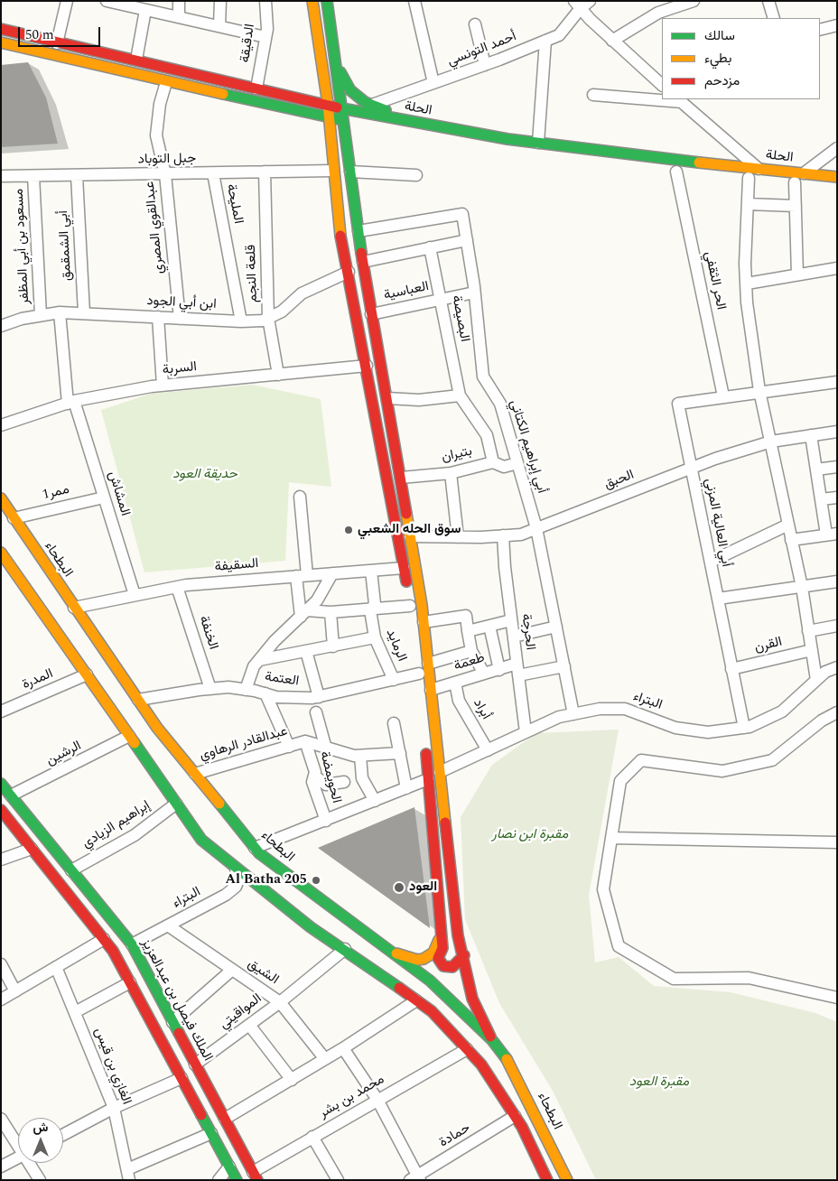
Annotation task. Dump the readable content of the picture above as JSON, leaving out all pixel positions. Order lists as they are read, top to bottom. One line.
{"streets":{"main road":["الحلة","البطحاء","الملك فيصل بن عبدالعزيز"],"street":["الدقيقة","أحمد التونسي","جبل التوباد","المليحة","عبدالقوي المصري","أبي الشمقمق","مسعود بن أبي المظفر","قلعة النجم","الحر الثقفي","العباسية","ابن أبي الجود","البصيصة","السربة","أبي إبراهيم الكتاني","بتيران","الحبق","ممر1","المشاش","أبي العالية المزني","السقيفة","الحرجة","الخنفة","الرمايد","القرن","طعمة","المدرة","العتمة","البتراء","أبراد","عبدالقادر الرهاوي","الرشين","الحويمضة","إبراهيم الزيادي","الشيق","المواقيتي","الغازي بن قيس","محمد بن بشر","حمادة"]},"crossings":[["الدقيقة","الحلة"],["الحلة","الحر الثقفي"],["جبل التوباد","المليحة"],["جبل التوباد","عبدالقوي المصري"],["جبل التوباد","أبي الشمقمق"],["جبل التوباد","مسعود بن أبي المظفر"],["جبل التوباد","قلعة النجم"],["المليحة","ابن أبي الجود"],["عبدالقوي المصري","ابن أبي الجود"],["أبي الشمقمق","ابن أبي الجود"],["مسعود بن أبي المظفر","ابن أبي الجود"],["قلعة النجم","ابن أبي الجود"],["قلعة النجم","السربة"],["الحر الثقفي","أبي العالية المزني"],["العباسية","البصيصة"],["العباسية","أبي إبراهيم الكتاني"],["ابن أبي الجود","المشاش"],["البصيصة","بتيران"],["السربة","المشاش"],["أبي إبراهيم الكتاني","بتيران"],["أبي إبراهيم الكتاني","الحبق"],["أبي إبراهيم الكتاني","طعمة"],["أبي إبراهيم الكتاني","البتراء"],["الحبق","أبي العالية المزني"],["الحبق","الحرجة"],["ممر1","المشاش"],["ممر1","البطحاء"],["المشاش","السقيفة"],["أبي العالية المزني","القرن"],["أبي العالية المزني","البتراء"],["البطحاء","السقيفة"],["البطحاء","العتمة"],["البطحاء","عبدالقادر الرهاوي"],["السقيفة","الخنفة"],["السقيفة","الرمايد"],["الحرجة","طعمة"],["الحرجة","البتراء"],["الخنفة","العتمة"],["الرمايد","العتمة"],["طعمة","أبراد"],["البتراء","أبراد"],["البتراء","الشيق"],["البتراء","الملك فيصل بن عبدالعزيز"],["عبدالقادر الرهاوي","الحويمضة"],["الرشين","الملك فيصل بن عبدالعزيز"],["إبراهيم الزيادي","الملك فيصل بن عبدالعزيز"],["الشيق","المواقيتي"],["الملك فيصل بن عبدالعزيز","المواقيتي"],["الملك فيصل بن عبدالعزيز","محمد بن بشر"]],"parks":["حديقة العود","مقبرة ابن نصار","مقبرة العود"],"places":["سوق الحله الشعبي","Al Batha 205","العود"],"legend":["سالك","بطيء","مزدحم"],"scale_bar":"50 m","north":"top"}
